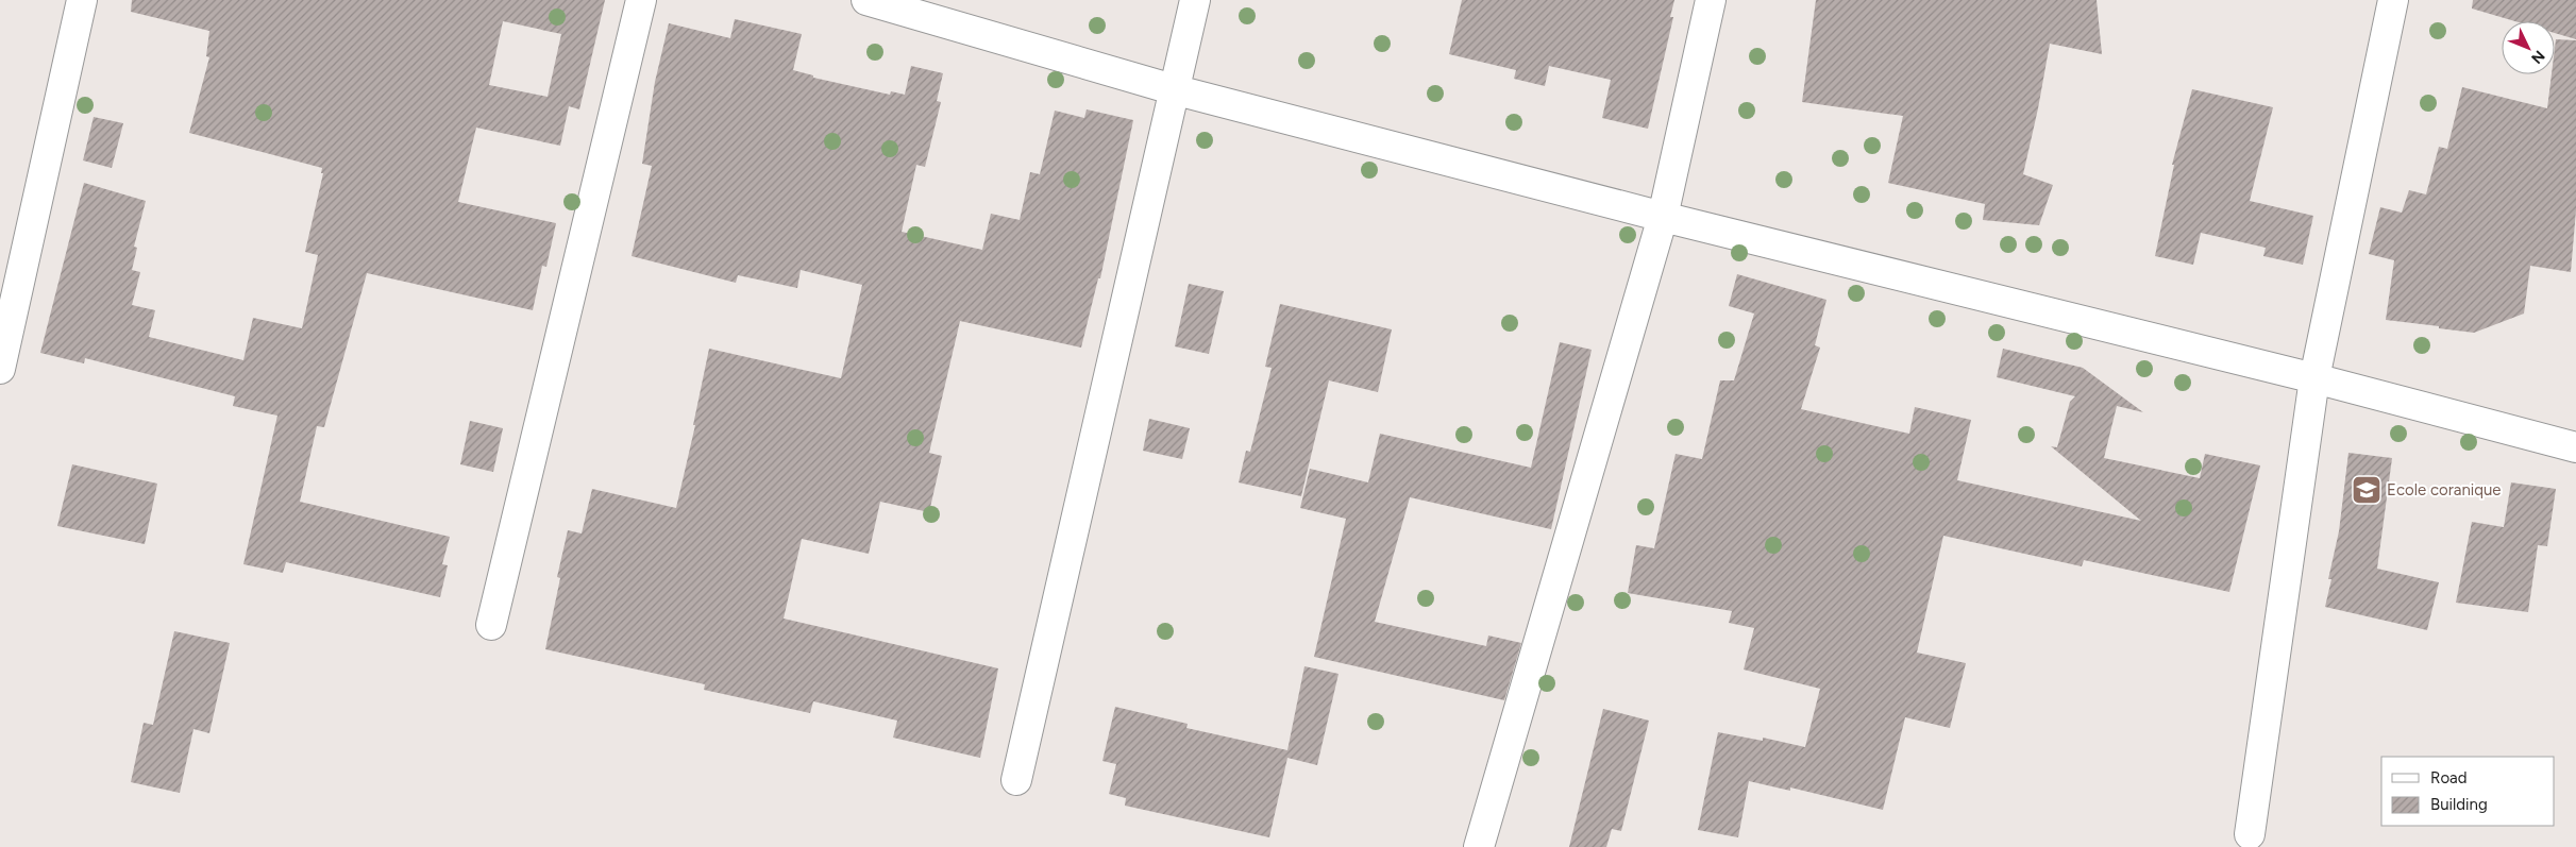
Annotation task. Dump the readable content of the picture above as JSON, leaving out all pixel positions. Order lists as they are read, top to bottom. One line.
{"places":{"school or university":["Ecole coranique"]},"legend":["Road","Building"],"north":"bottom right"}
